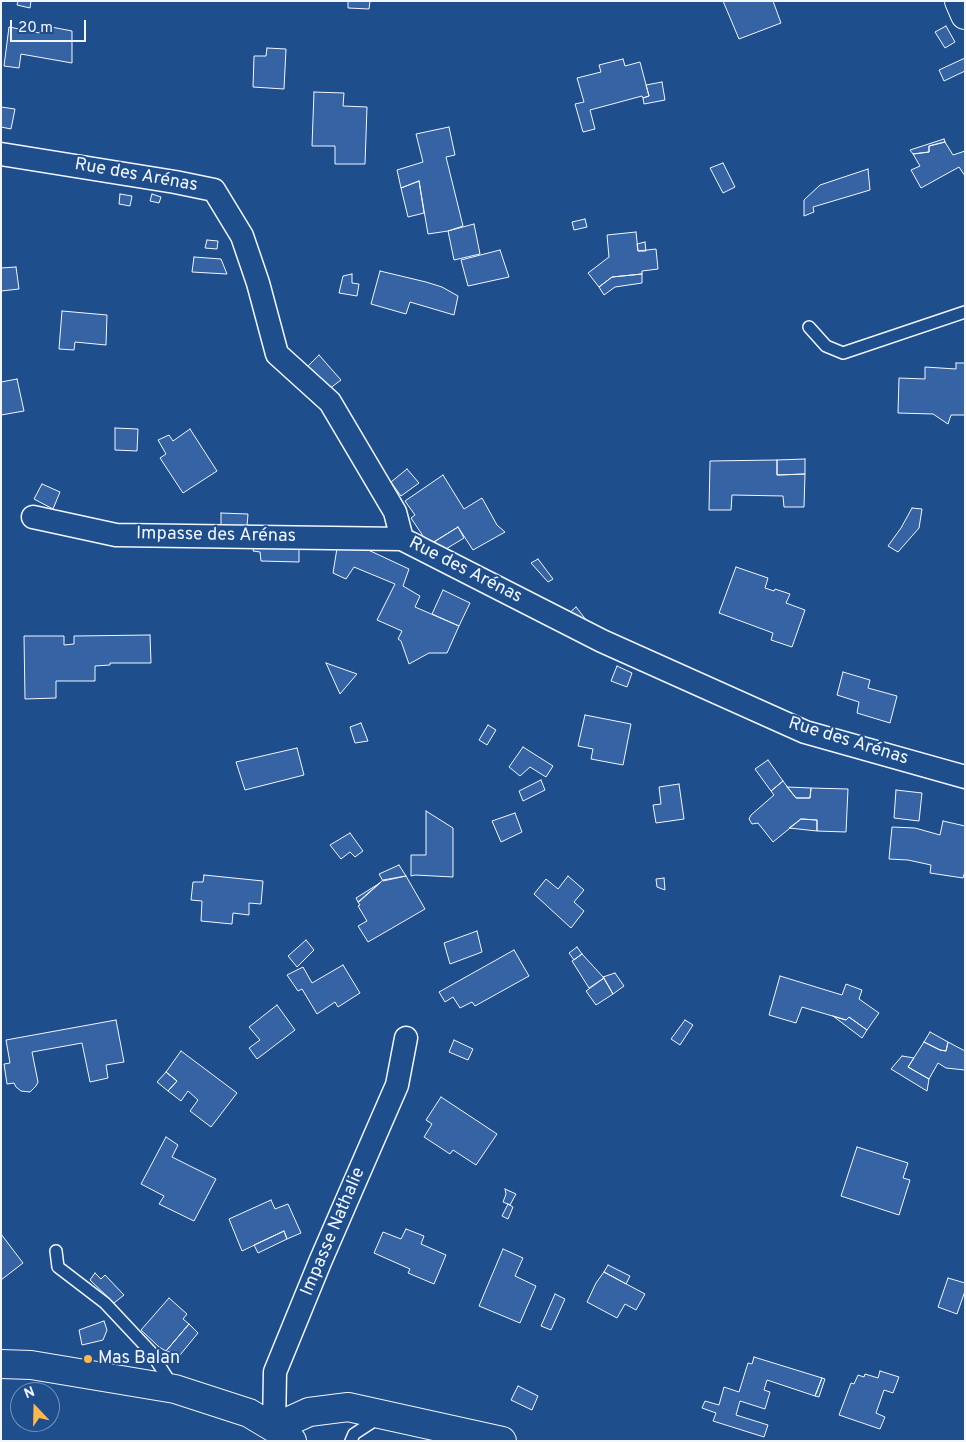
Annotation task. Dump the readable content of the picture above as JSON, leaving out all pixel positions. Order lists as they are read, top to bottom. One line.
{"streets":{"street":["Rue des Arénas","Impasse des Arénas","Impasse Nathalie"]},"crossings":[["Rue des Arénas","Impasse des Arénas"]],"places":["Mas Balan"],"scale_bar":"20 m","north":"top"}
